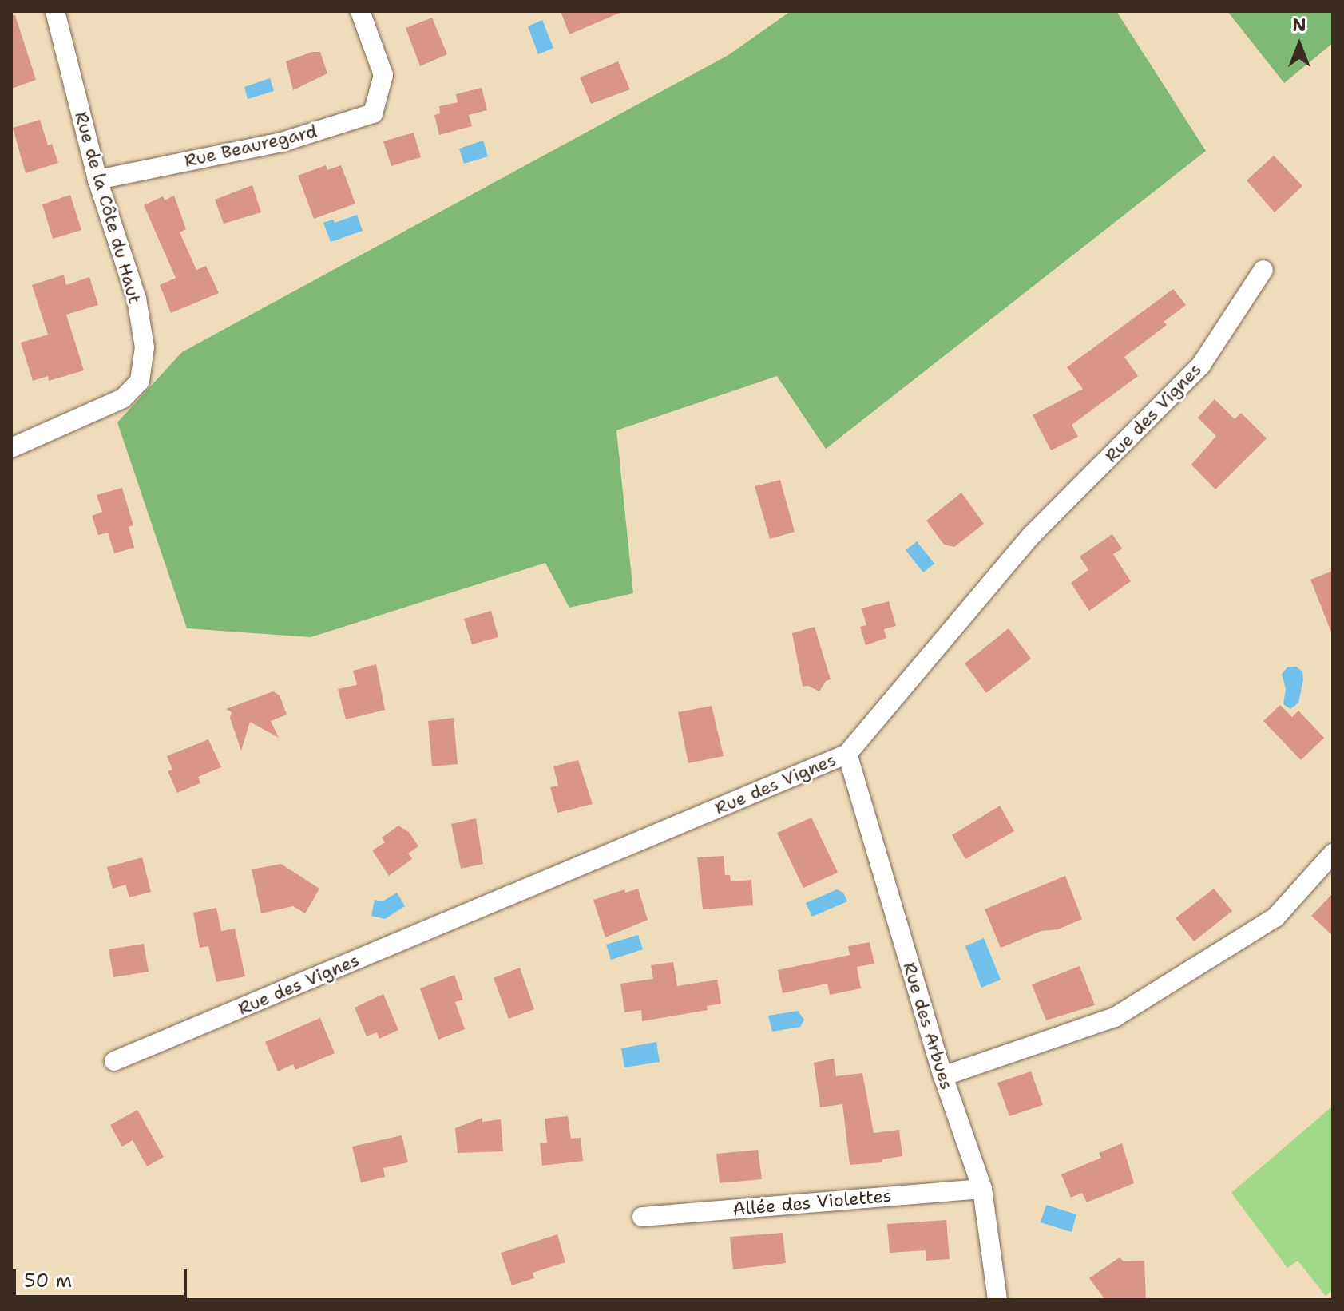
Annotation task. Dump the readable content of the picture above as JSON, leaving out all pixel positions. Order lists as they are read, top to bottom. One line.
{"streets":{"street":["Rue Beauregard","Rue de la Côte du Haut","Rue des Vignes","Rue des Arbues","Allée des Violettes"]},"crossings":[["Rue Beauregard","Rue de la Côte du Haut"],["Rue des Vignes","Rue des Arbues"],["Rue des Arbues","Allée des Violettes"]],"scale_bar":"50 m","north":"top"}
